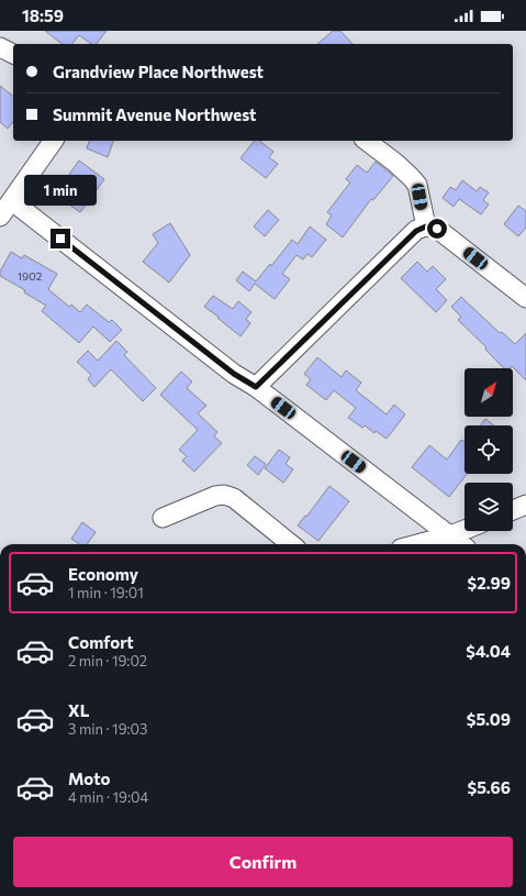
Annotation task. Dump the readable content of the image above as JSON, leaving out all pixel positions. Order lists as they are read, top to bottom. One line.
{"house_numbers":["1902"],"north":"top right","page":{"status":"18:59","banner":["Grandview Place Northwest","Summit Avenue Northwest"],"bubble":"1 min","list":[{"name":"Economy","note":"1 min · 19:01","value":"$2.99"},{"name":"Comfort","note":"2 min · 19:02","value":"$4.04"},{"name":"XL","note":"3 min · 19:03","value":"$5.09"},{"name":"Moto","note":"4 min · 19:04","value":"$5.66"}],"buttons":"Confirm"}}
